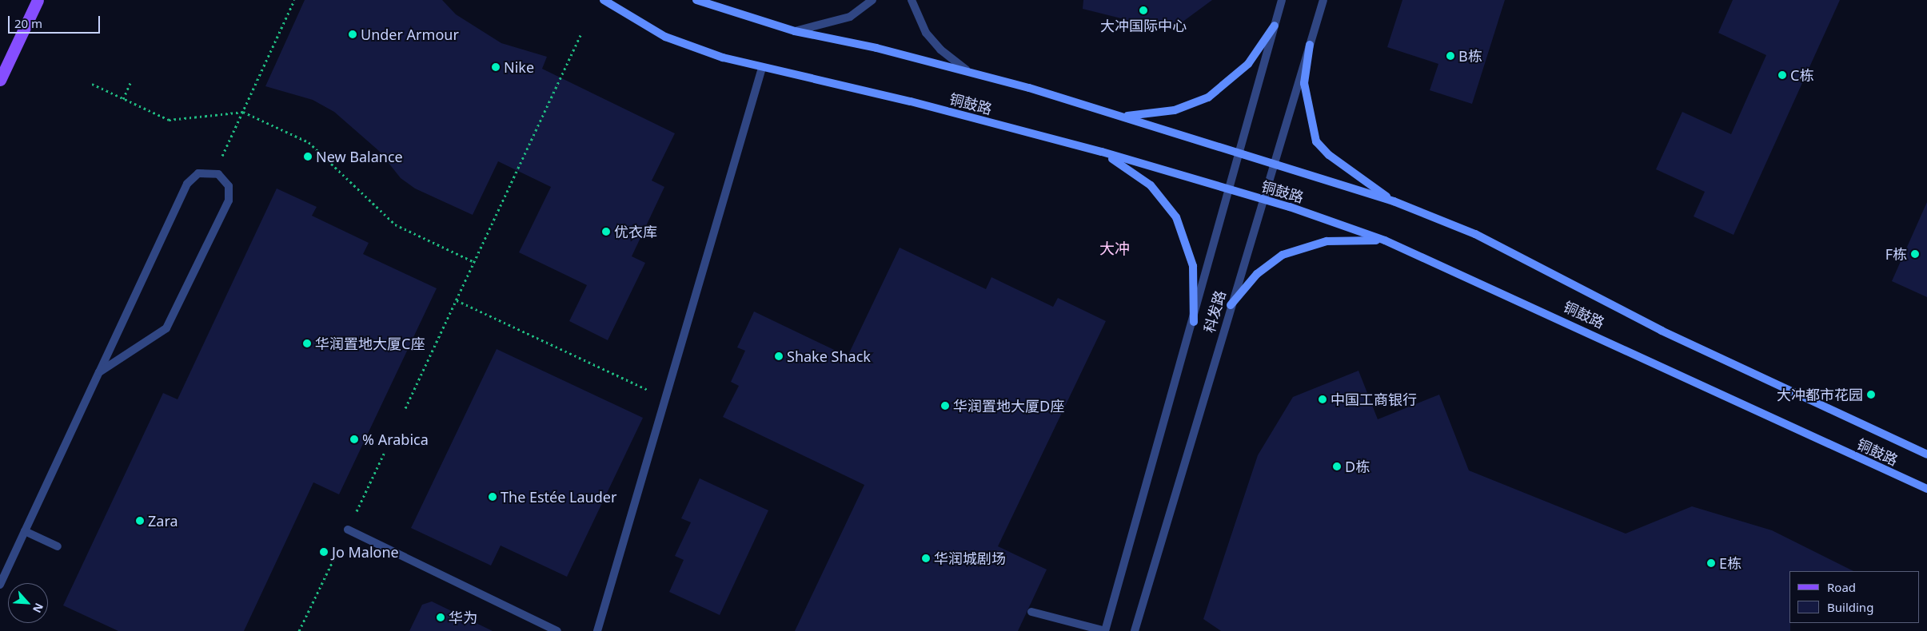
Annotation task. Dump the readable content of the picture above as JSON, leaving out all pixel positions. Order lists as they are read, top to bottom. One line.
{"streets":{"main road":["铜鼓路"],"street":["科发路"]},"crossings":[["铜鼓路","科发路"]],"districts":["大冲"],"places":["大冲国际中心","Under Armour","B栋","Nike","C栋","New Balance","优衣库","F栋","华润置地大厦C座","Shake Shack","大冲都市花园","中国工商银行","华润置地大厦D座","% Arabica","D栋","The Estée Lauder","Zara","Jo Malone","华润城剧场","E栋","华为"],"legend":["Road","Building"],"scale_bar":"20 m","north":"bottom right"}
